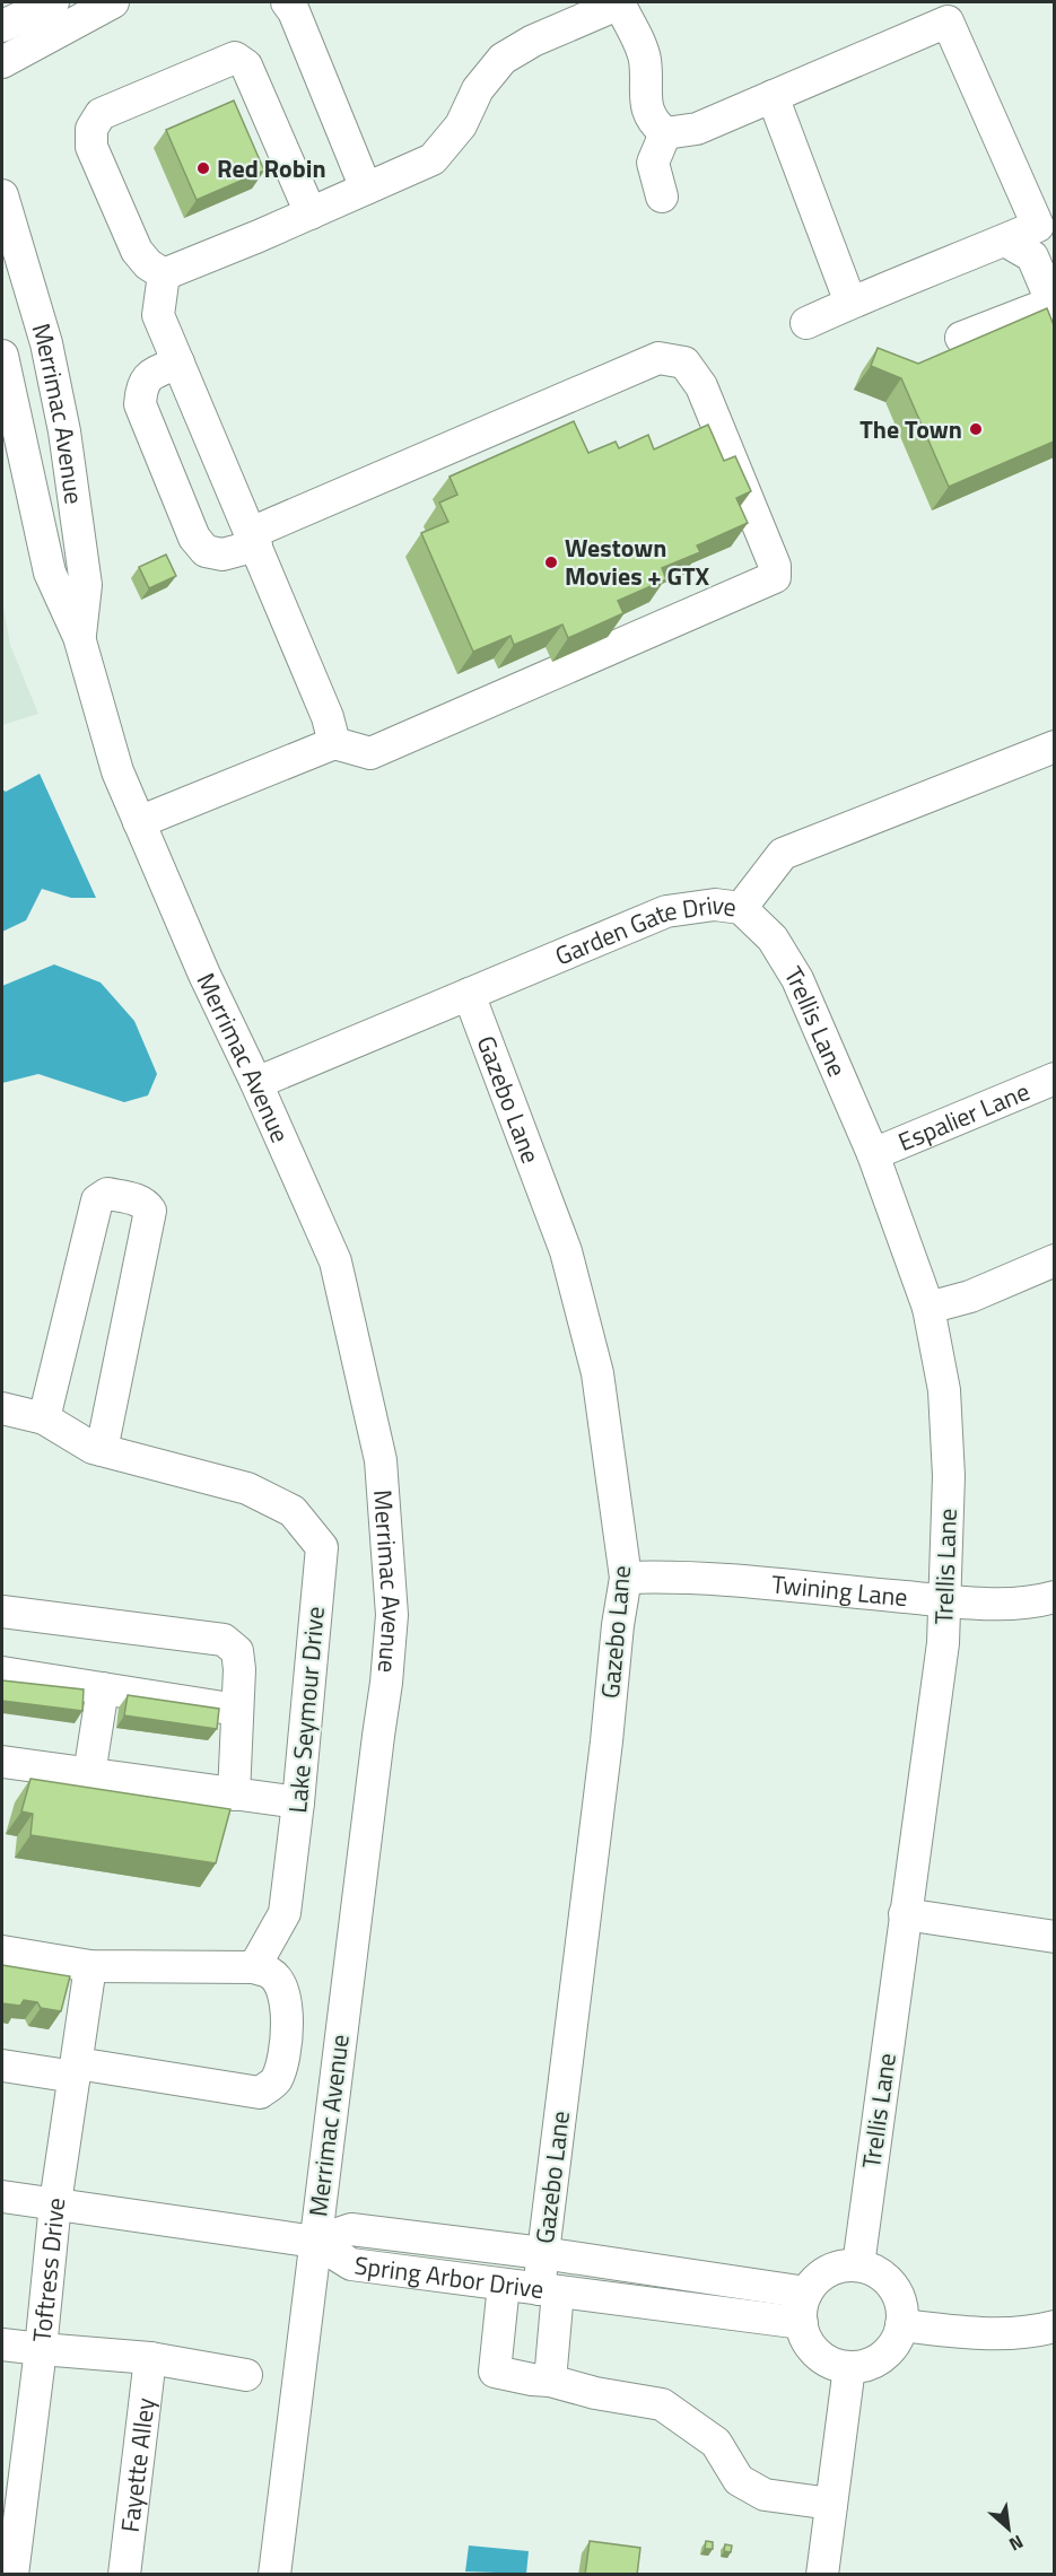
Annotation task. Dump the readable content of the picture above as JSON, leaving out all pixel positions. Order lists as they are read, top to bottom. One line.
{"streets":{"street":["Merrimac Avenue","Garden Gate Drive","Trellis Lane","Gazebo Lane","Espalier Lane","Twining Lane","Lake Seymour Drive","Toftress Drive","Spring Arbor Drive","Fayette Alley"]},"crossings":[["Merrimac Avenue","Garden Gate Drive"],["Merrimac Avenue","Spring Arbor Drive"],["Garden Gate Drive","Trellis Lane"],["Garden Gate Drive","Gazebo Lane"],["Trellis Lane","Espalier Lane"],["Trellis Lane","Twining Lane"],["Trellis Lane","Spring Arbor Drive"],["Gazebo Lane","Twining Lane"],["Gazebo Lane","Spring Arbor Drive"]],"places":["Red Robin","The Town","Westown Movies + GTX"],"north":"bottom right"}
